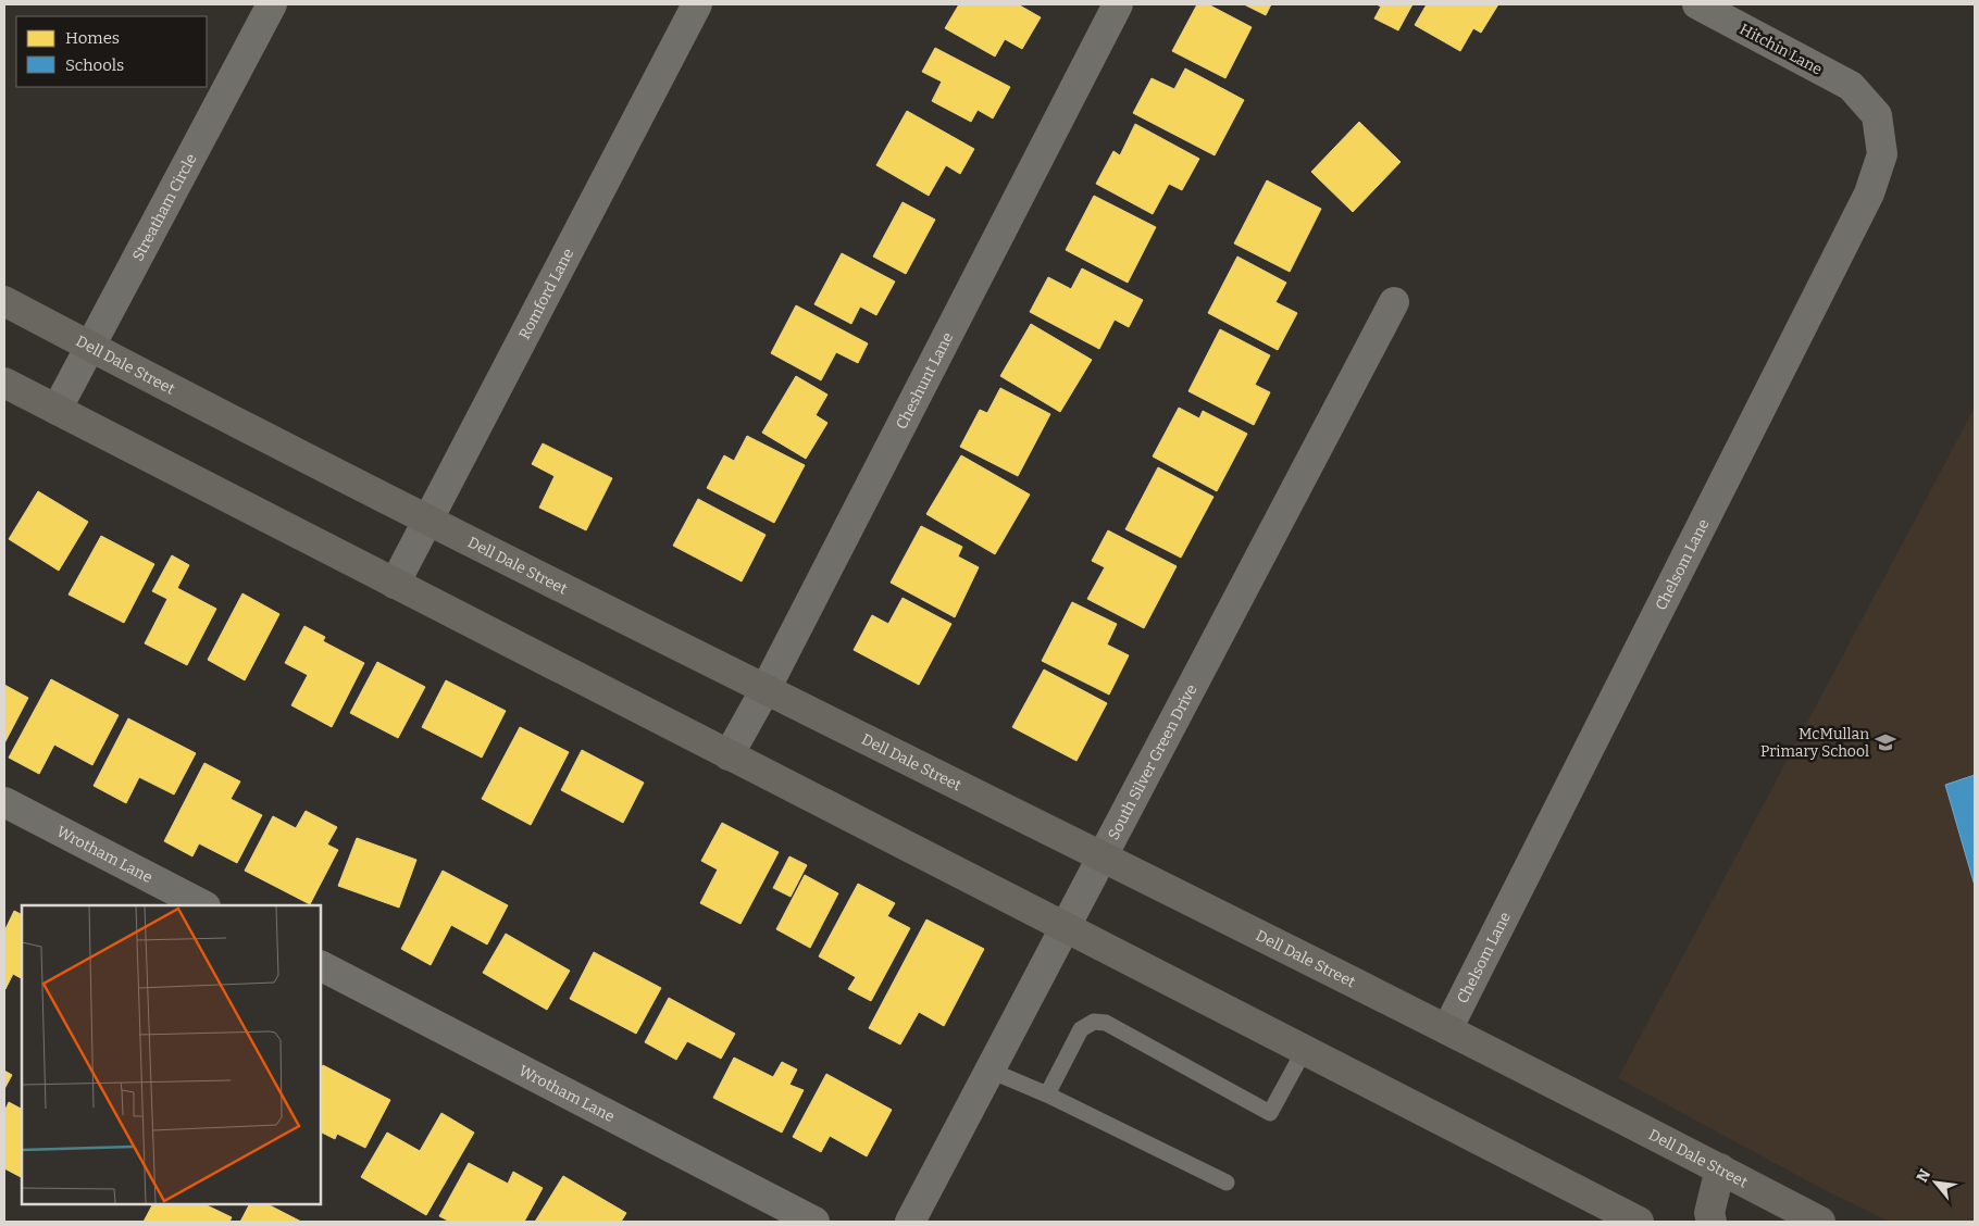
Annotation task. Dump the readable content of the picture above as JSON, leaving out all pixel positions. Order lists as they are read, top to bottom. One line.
{"streets":{"main road":["Dell Dale Street"],"street":["Hitchin Lane","Streatham Circle","Romford Lane","Cheshunt Lane","Chelsom Lane","South Silver Green Drive","Wrotham Lane"]},"crossings":[["Hitchin Lane","Chelsom Lane"],["Streatham Circle","Dell Dale Street"],["Romford Lane","Dell Dale Street"],["Dell Dale Street","Cheshunt Lane"],["Dell Dale Street","Chelsom Lane"],["Dell Dale Street","South Silver Green Drive"]],"places":{"school or university":["McMullan Primary School"]},"legend":["Homes","Schools"],"north":"top left"}
